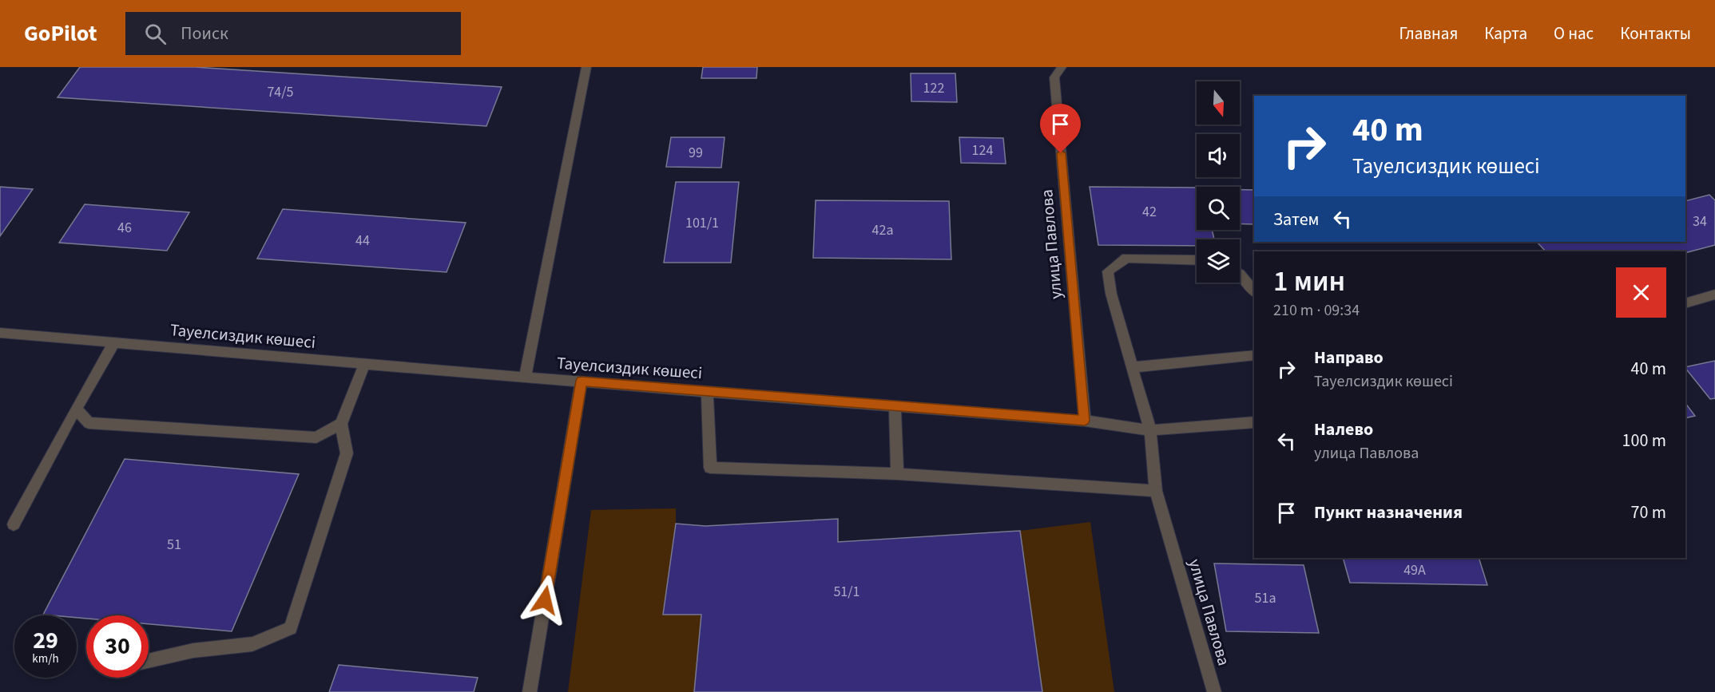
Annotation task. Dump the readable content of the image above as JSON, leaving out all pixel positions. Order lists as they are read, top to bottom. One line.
{"streets":{"street":["улица Павлова","Тауелсиздик көшесі"]},"crossings":[["улица Павлова","Тауелсиздик көшесі"]],"house_numbers":["122","74/5","124","99","42","34","101/1","46","42а","44","51","49А","51/1","51а"],"north":"bottom","page":{"header":"GoPilot","search":"Поиск","nav":["Главная","Карта","О нас","Контакты"],"turn":["40 m","Тауелсиздик көшесі"],"then":"Затем","heading":["1 мин","210 m · 09:34"],"list":[{"name":"Направо","note":"Тауелсиздик көшесі","value":"40 m"},{"name":"Налево","note":"улица Павлова","value":"100 m"},{"name":"Пункт назначения","value":"70 m"}],"speed":"29 km/h","limit":"30"}}
